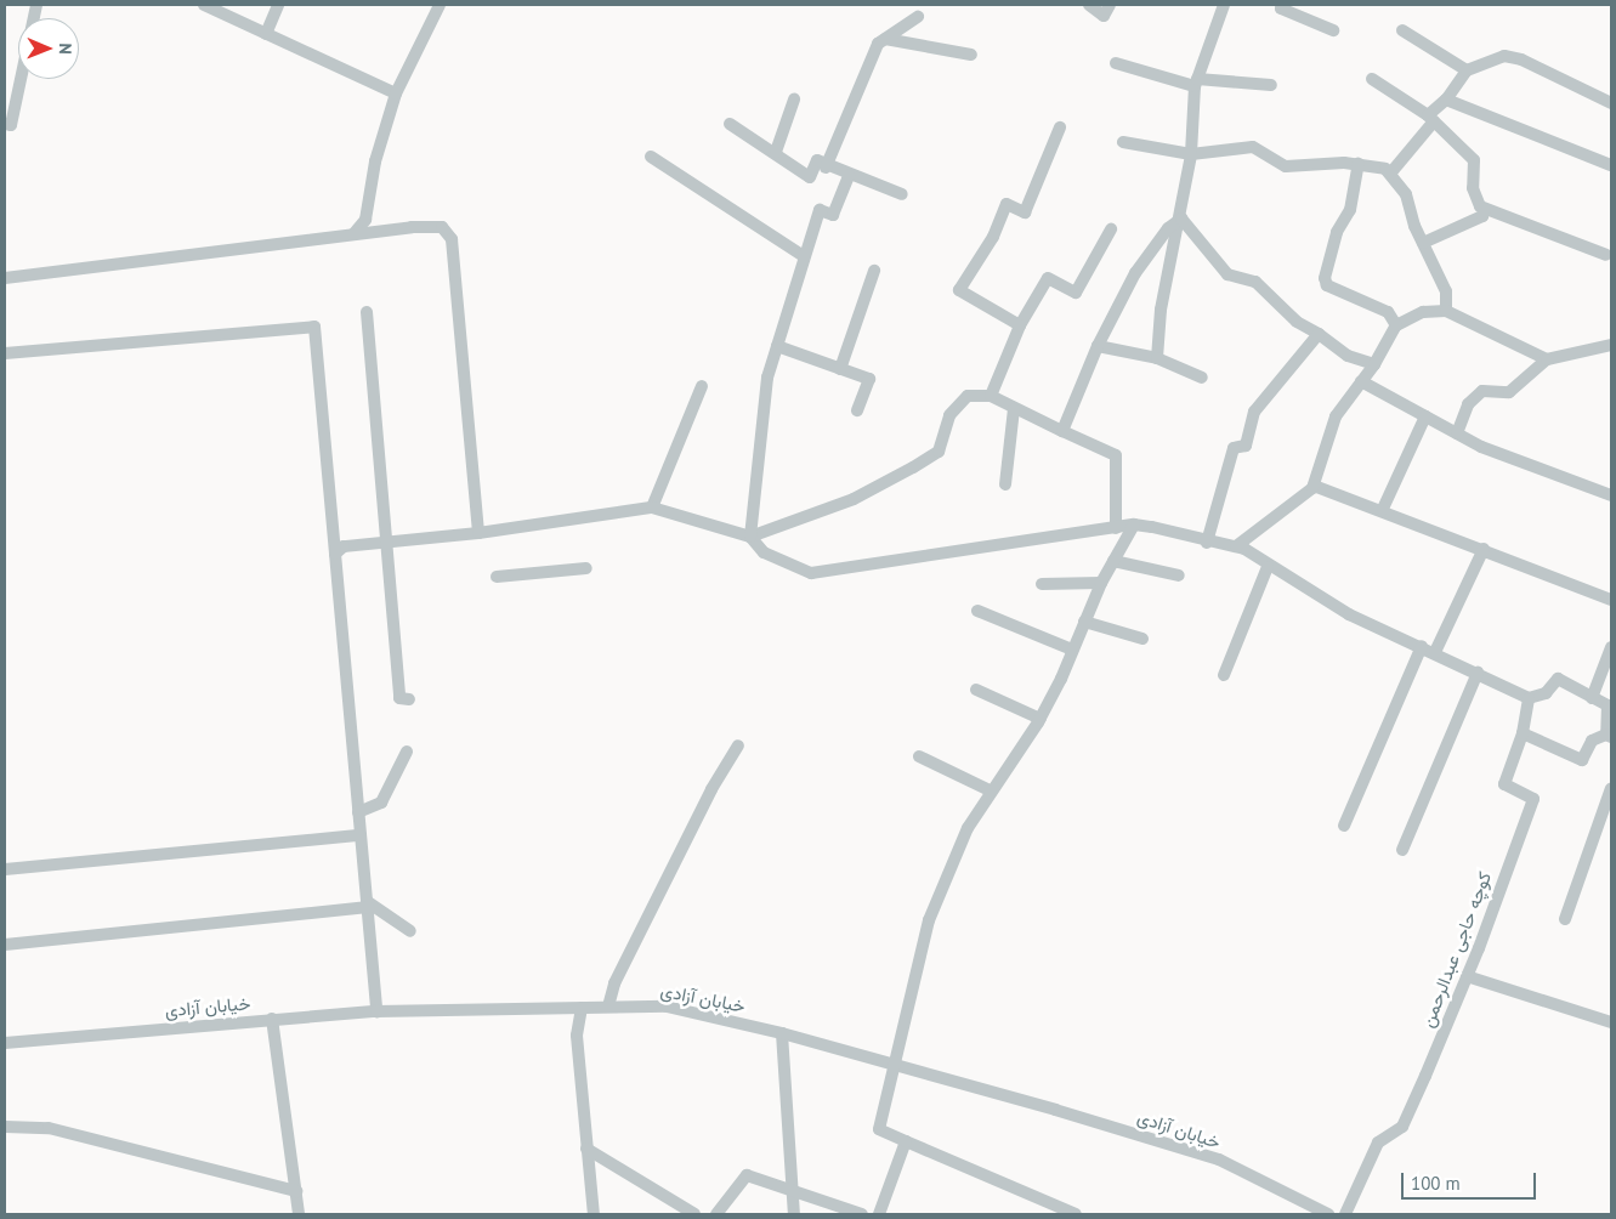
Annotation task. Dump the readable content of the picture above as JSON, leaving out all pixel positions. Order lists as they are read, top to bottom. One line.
{"streets":{"street":["کوچه حاجی عبدالرحمن","خیابان آزادی"]},"scale_bar":"100 m","north":"right"}
